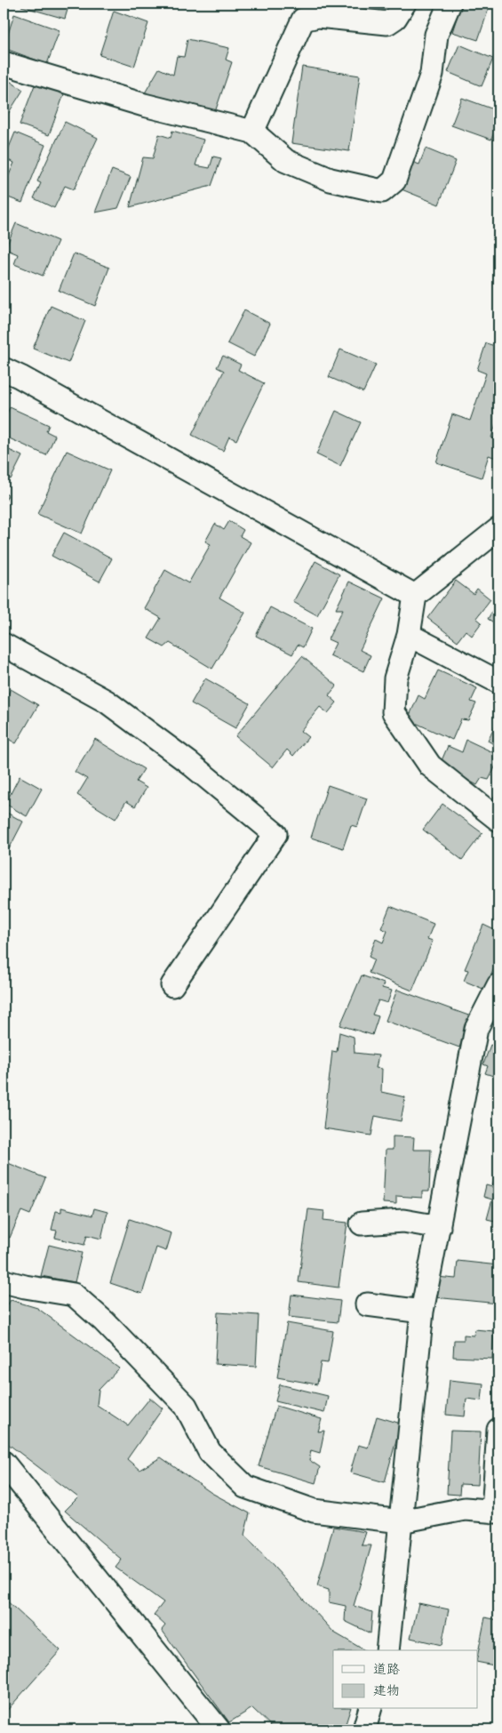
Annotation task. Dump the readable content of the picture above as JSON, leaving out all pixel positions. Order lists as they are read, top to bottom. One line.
{"legend":["道路","建物"]}
